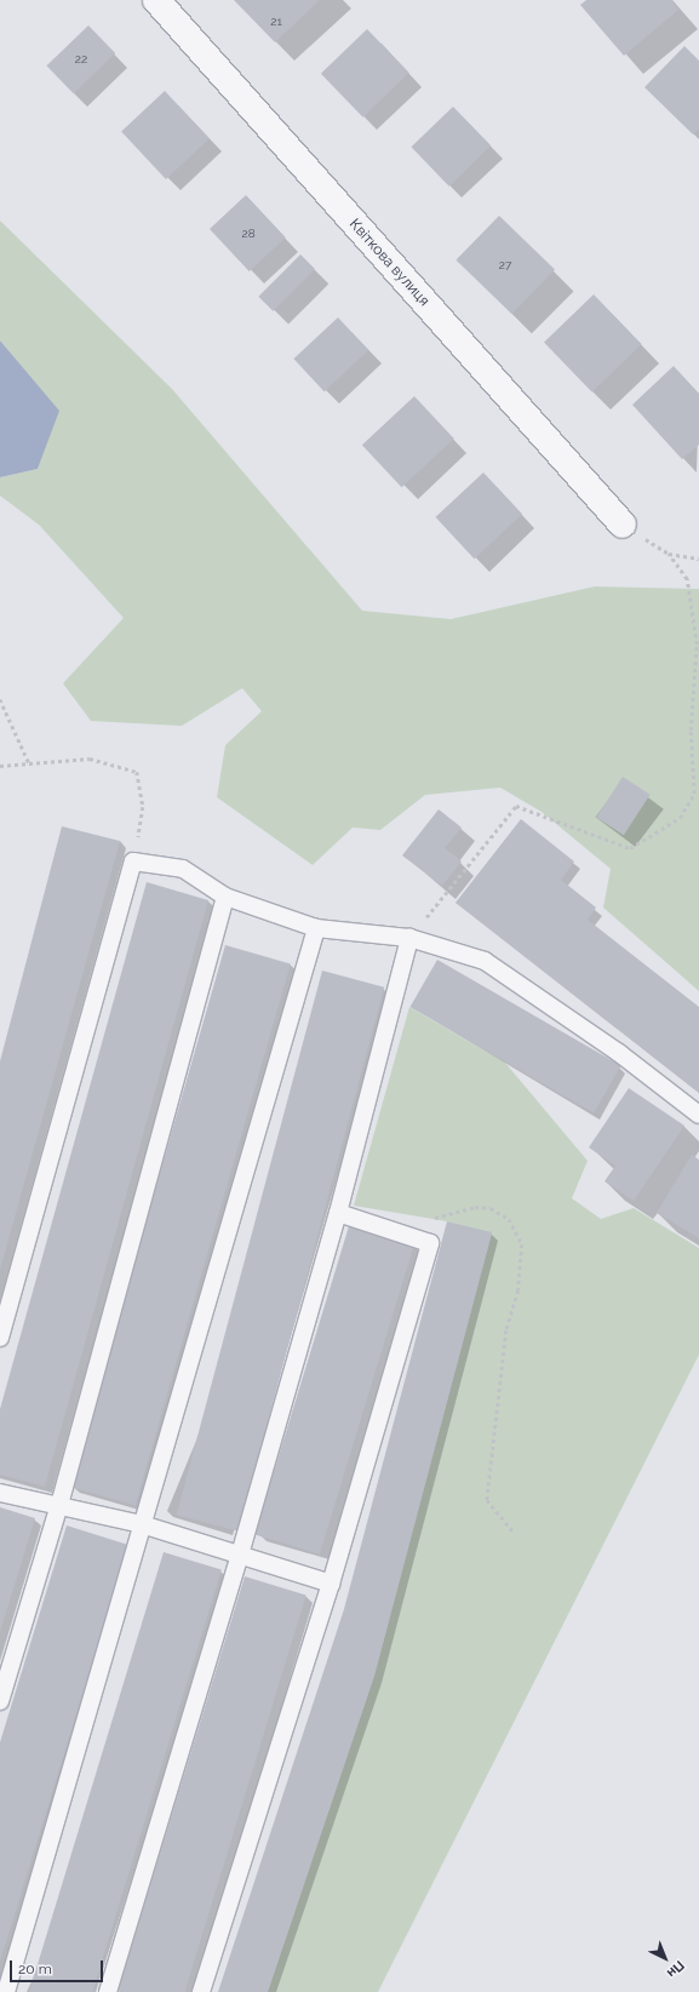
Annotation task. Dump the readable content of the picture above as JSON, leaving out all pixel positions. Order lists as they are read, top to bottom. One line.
{"streets":{"street":["Квіткова вулиця"]},"house_numbers":["21","22","28","27"],"scale_bar":"20 m","north":"bottom right"}
